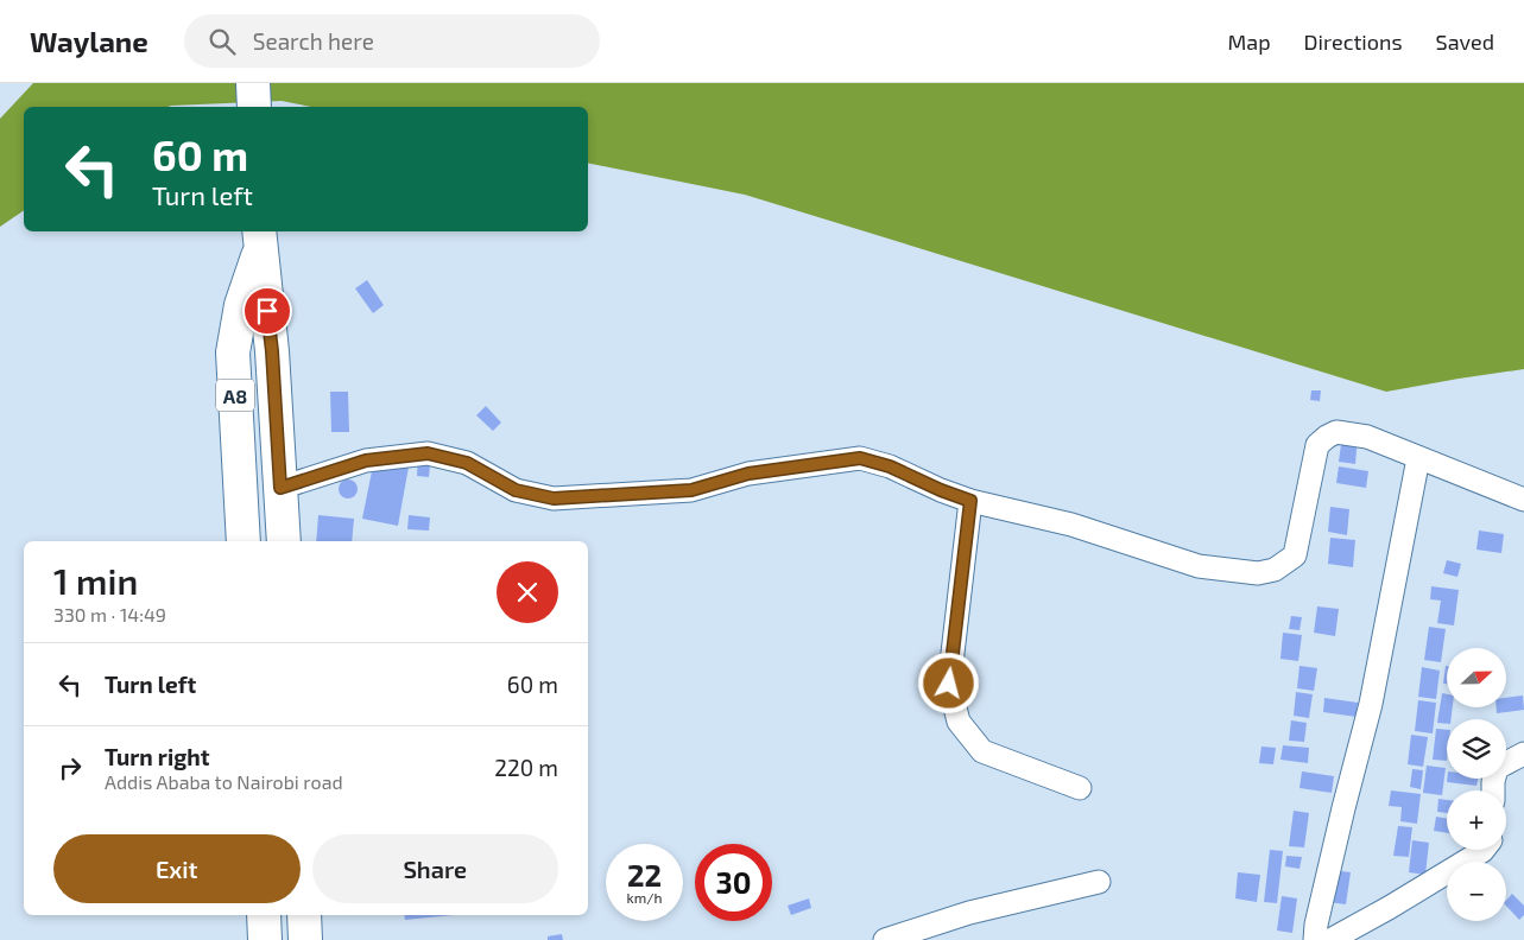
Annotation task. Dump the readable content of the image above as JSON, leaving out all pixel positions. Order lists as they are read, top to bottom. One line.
{"streets":{"highway":["A8"]},"north":"right","page":{"header":"Waylane","search":"Search here","nav":["Map","Directions","Saved"],"turn":["60 m","Turn left"],"heading":["1 min","330 m · 14:49"],"list":[{"name":"Turn left","value":"60 m"},{"name":"Turn right","note":"Addis Ababa to Nairobi road","value":"220 m"}],"map_buttons":["+","−"],"buttons":["Exit","Share"],"speed":"22 km/h","limit":"30"}}
